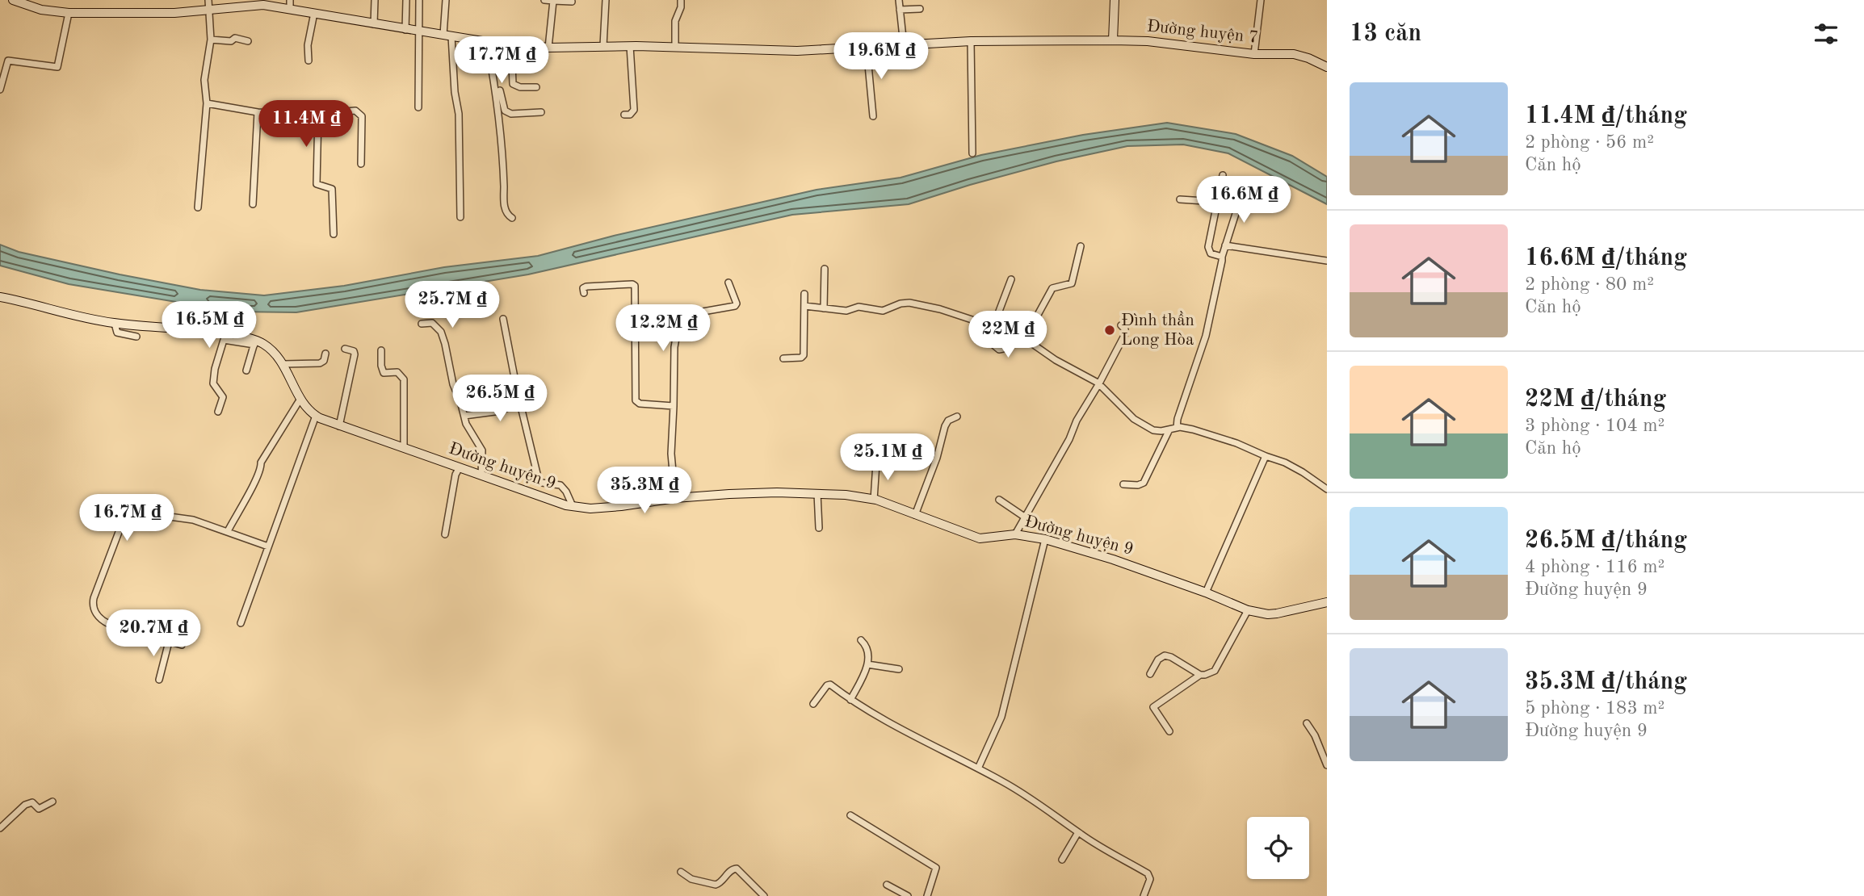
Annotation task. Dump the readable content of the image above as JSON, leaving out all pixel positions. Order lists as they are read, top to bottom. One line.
{"streets":{"street":["Đường huyện 7","Đường huyện 9"]},"places":["Đình thần Long Hòa"],"page":{"heading":"13 căn","price":["19.6M ₫","17.7M ₫","11.4M ₫","16.6M ₫","25.7M ₫","16.5M ₫","12.2M ₫","22M ₫","26.5M ₫","25.1M ₫","35.3M ₫","16.7M ₫","20.7M ₫"],"list":[{"name":"11.4M ₫/tháng","note":"2 phòng · 56 m² · Căn hộ"},{"name":"16.6M ₫/tháng","note":"2 phòng · 80 m² · Căn hộ"},{"name":"22M ₫/tháng","note":"3 phòng · 104 m² · Căn hộ"},{"name":"26.5M ₫/tháng","note":"4 phòng · 116 m² · Đường huyện 9"},{"name":"35.3M ₫/tháng","note":"5 phòng · 183 m² · Đường huyện 9"}]}}
